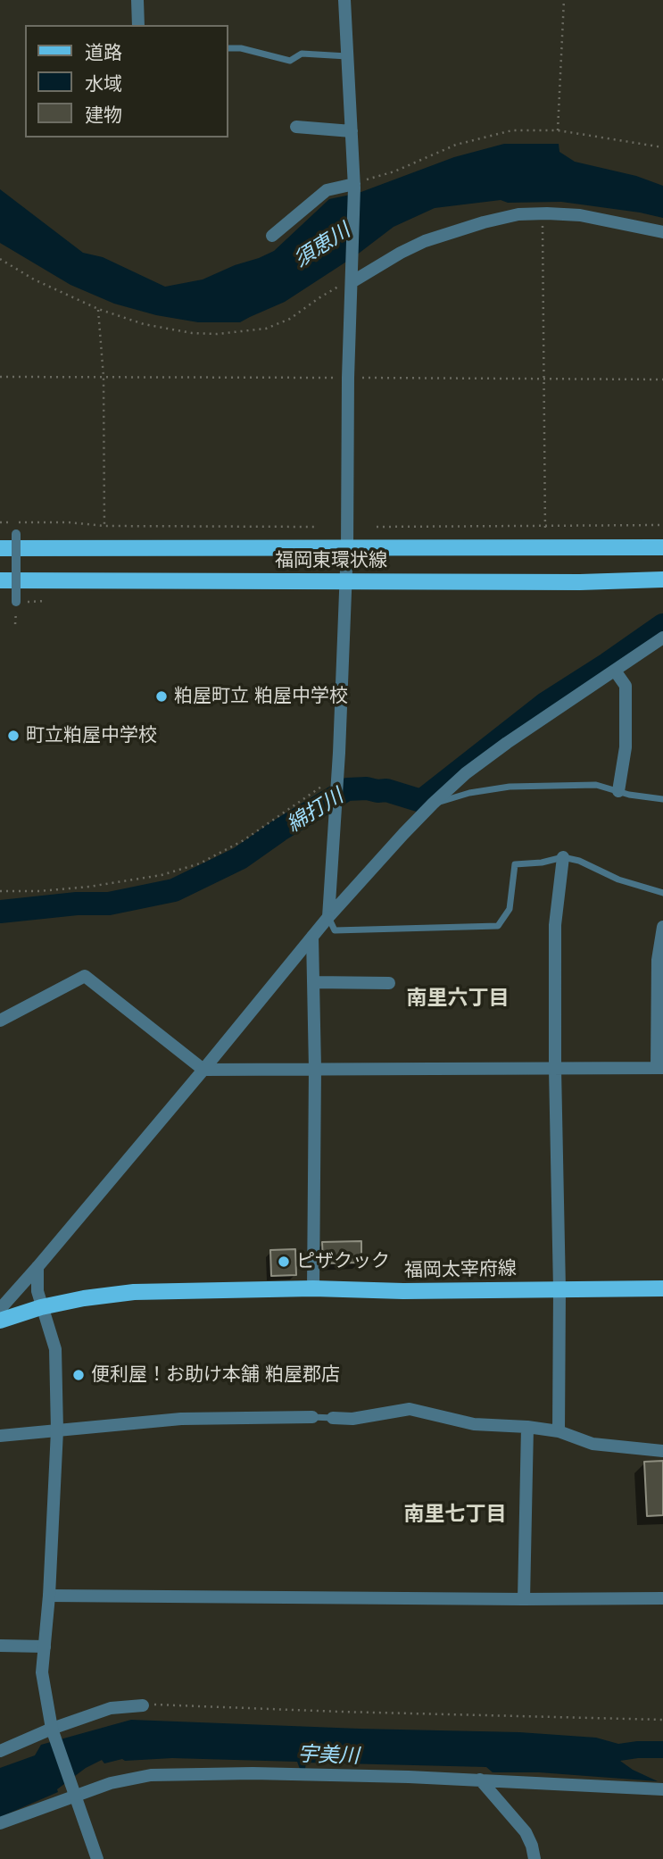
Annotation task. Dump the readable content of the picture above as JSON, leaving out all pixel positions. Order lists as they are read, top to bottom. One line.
{"streets":{"main road":["福岡東環状線","福岡太宰府線"]},"districts":["南里六丁目","南里七丁目"],"water":["須恵川","綿打川","宇美川"],"places":["粕屋町立 粕屋中学校","町立粕屋中学校","ピザクック","便利屋！お助け本舗 粕屋郡店"],"legend":["道路","水域","建物"]}
